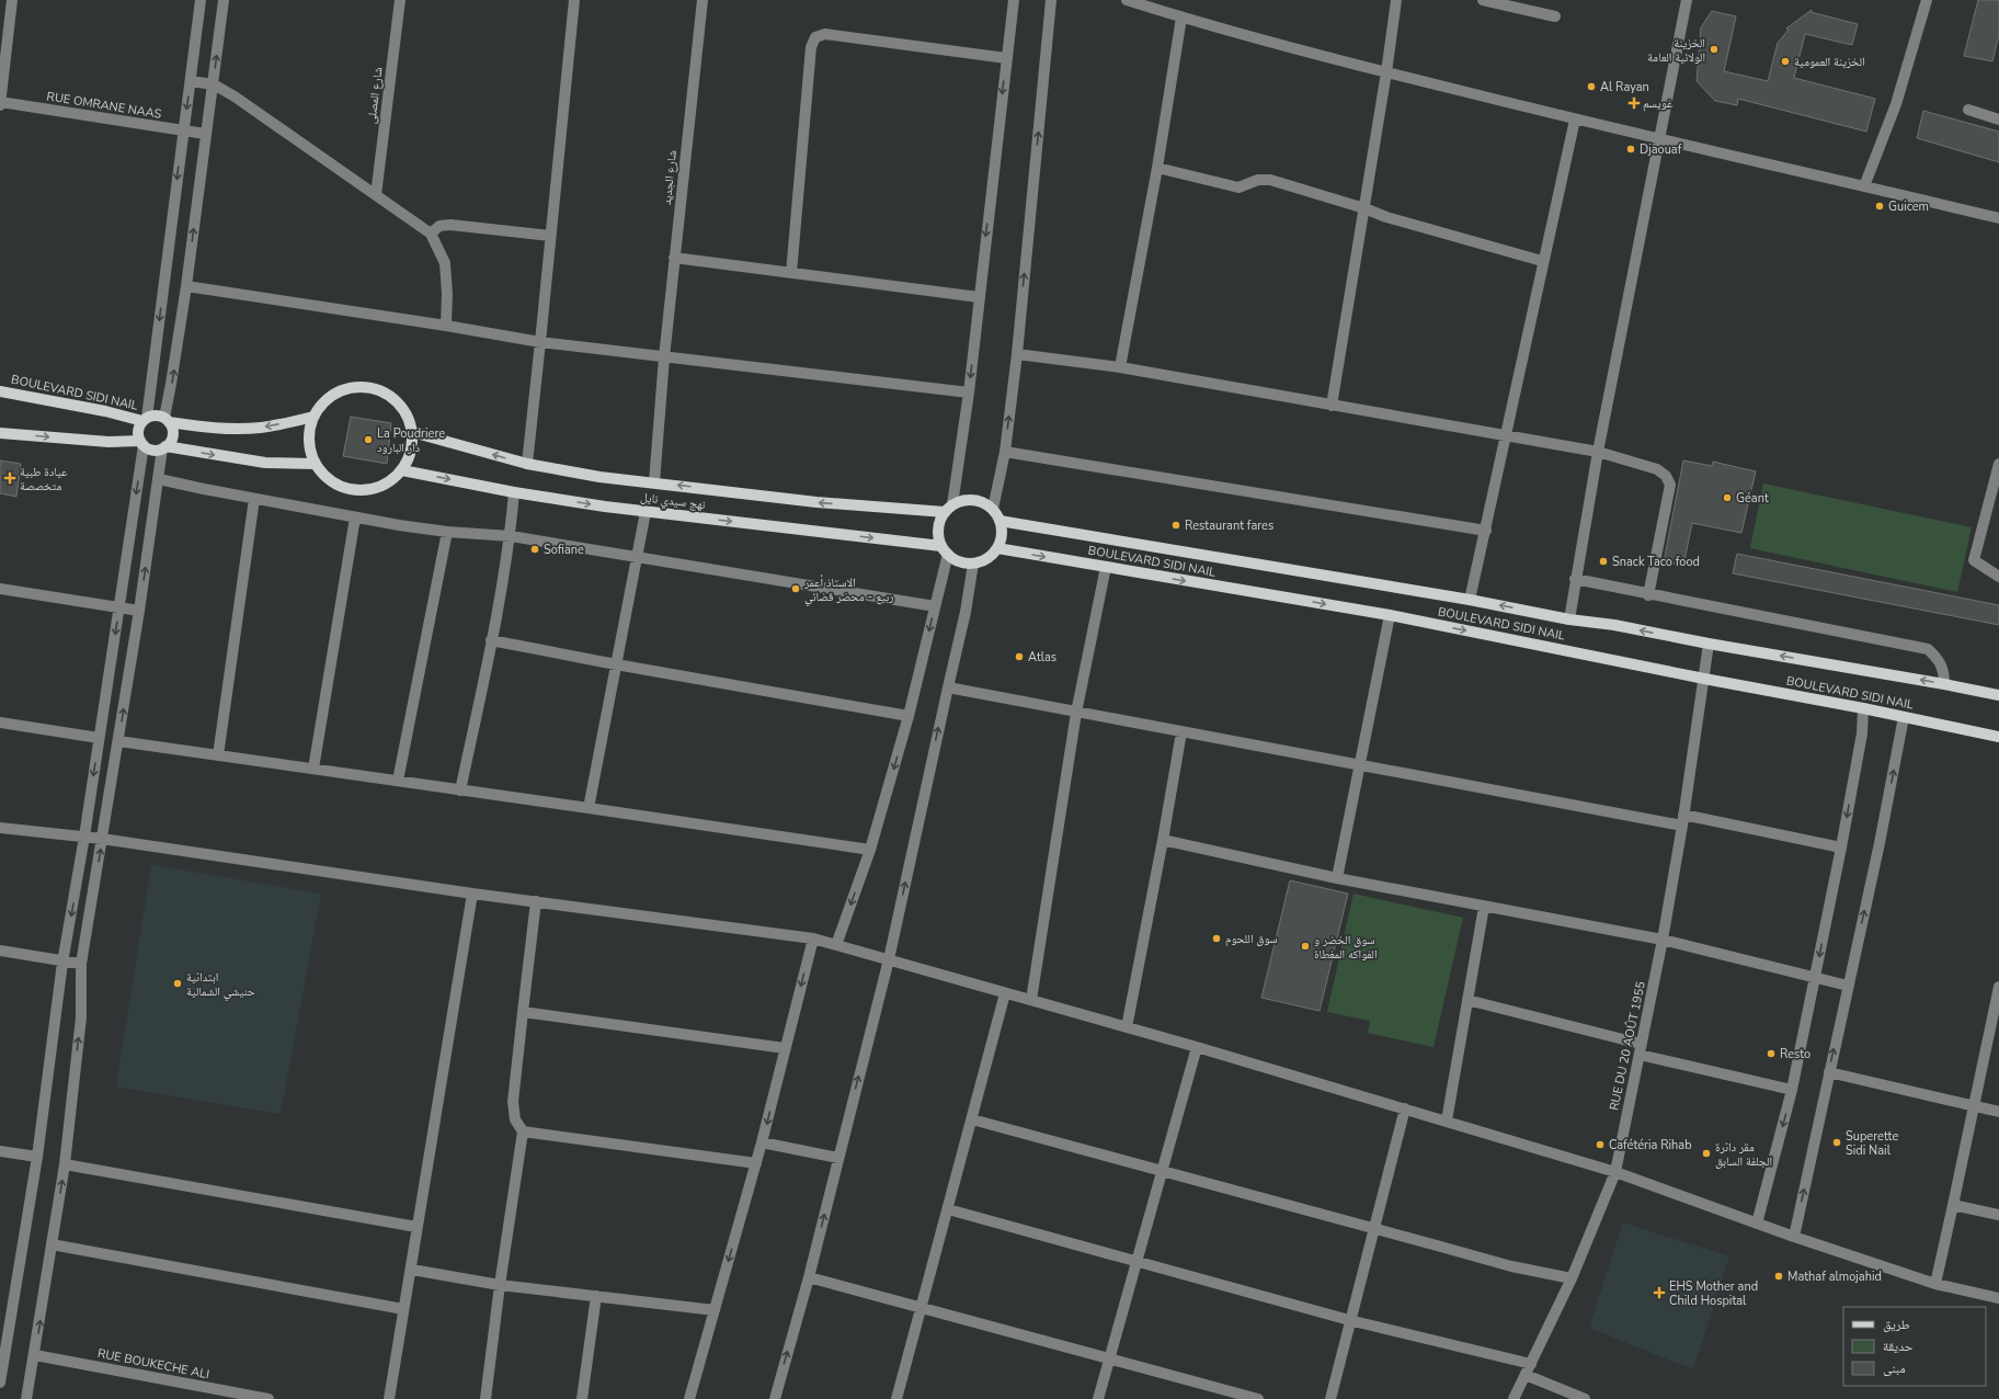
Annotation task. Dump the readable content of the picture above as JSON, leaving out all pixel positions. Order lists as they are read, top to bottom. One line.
{"streets":{"main road":["BOULEVARD SIDI NAIL","نهج سيدي نايل"],"street":["شارع المصلى","RUE OMRANE NAAS","شارع الجديد","RUE DU 20 AOÛT 1955","RUE BOUKECHE ALI"]},"crossings":[["شارع الجديد","نهج سيدي نايل"],["BOULEVARD SIDI NAIL","نهج سيدي نايل"],["BOULEVARD SIDI NAIL","RUE DU 20 AOÛT 1955"]],"places":{"other":["الخزينة الولائية العامة","الخزينة العمومية","Al Rayan","Djaouaf","Guicem","La Poudriere دار البارود","Géant","Restaurant fares","Sofiane","Snack Taco food","الاستاذ أعمر ربيع - محضر قضائي","Atlas","سوق اللحوم","سوق الخضر و الفواكه المغطاة","ابتدائية حنيشي الشمالية","Resto","Superette Sidi Nail","Cafétéria Rihab","مقر دائرة الجلفة السابق","Mathaf almojahid"],"health":["غويسم","عيادة طبية متخصصة","EHS Mother and Child Hospital"]},"legend":["طريق","حديقة","مبنى"]}
